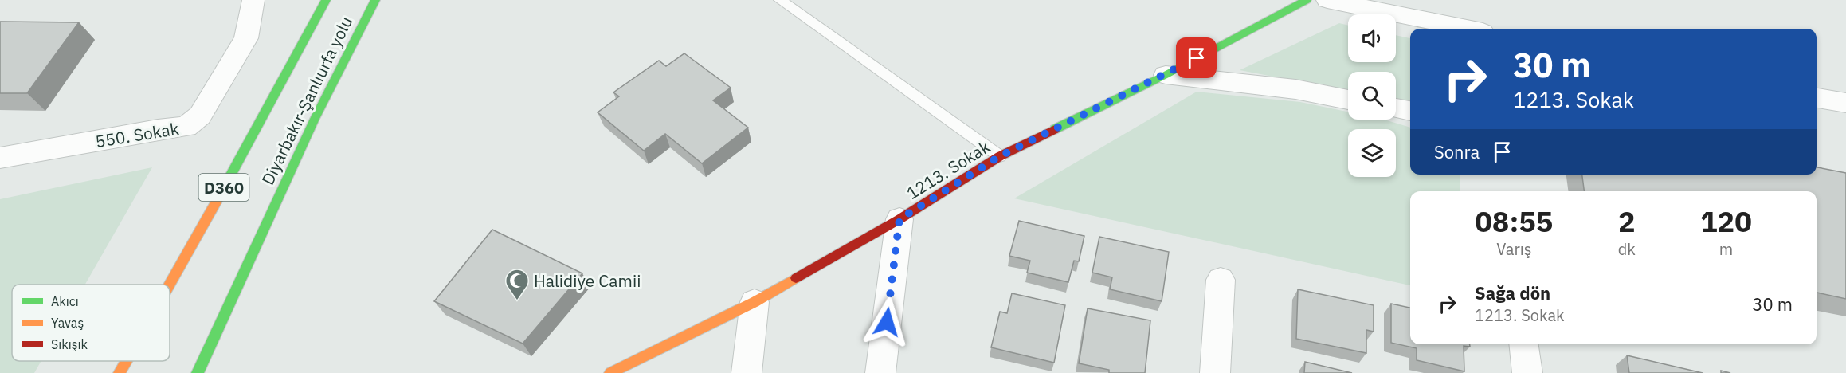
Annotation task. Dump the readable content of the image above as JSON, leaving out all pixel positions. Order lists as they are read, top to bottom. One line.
{"streets":{"main road":["Diyarbakır-Şanlıurfa yolu","1213. Sokak","D360"],"street":["550. Sokak"]},"places":{"mosque":["Halidiye Camii"]},"legend":["Akıcı","Yavaş","Sıkışık"],"page":{"turn":["30 m","1213. Sokak"],"then":"Sonra","eta":["08:55","Varış","2","dk","120","m"],"list":[{"name":"Sağa dön","note":"1213. Sokak","value":"30 m"}]}}
